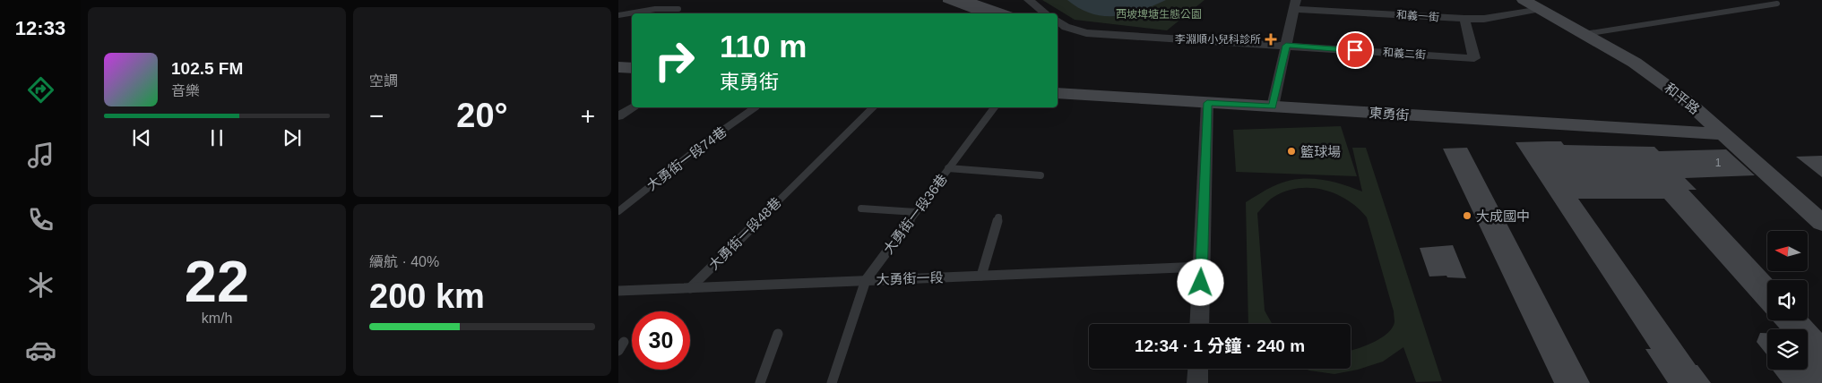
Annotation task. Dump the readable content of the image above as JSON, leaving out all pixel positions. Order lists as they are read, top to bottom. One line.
{"streets":{"street":["和義一街","和義二街","和平路","東勇街"],"lane":["大勇街一段74巷","大勇街一段36巷","大勇街一段48巷","大勇街一段"]},"crossings":[["和義一街","和義二街"],["和義一街","和平路"],["和平路","東勇街"],["大勇街一段36巷","大勇街一段"],["大勇街一段48巷","大勇街一段"]],"parks":["西坡埤塘生態公園"],"places":{"health":["李淵順小兒科診所"],"other":["籃球場","大成國中"]},"house_numbers":["1"],"north":"left","page":{"tabs":"12:33","tile":["空調",["22","km/h"],["續航 · 40%","200 km"]],"turn":["110 m","東勇街"],"song":["102.5 FM","音樂"],"heat":["−","20°","+"],"limit":"30","trip":"12:34 · 1 分鐘 · 240 m"}}
